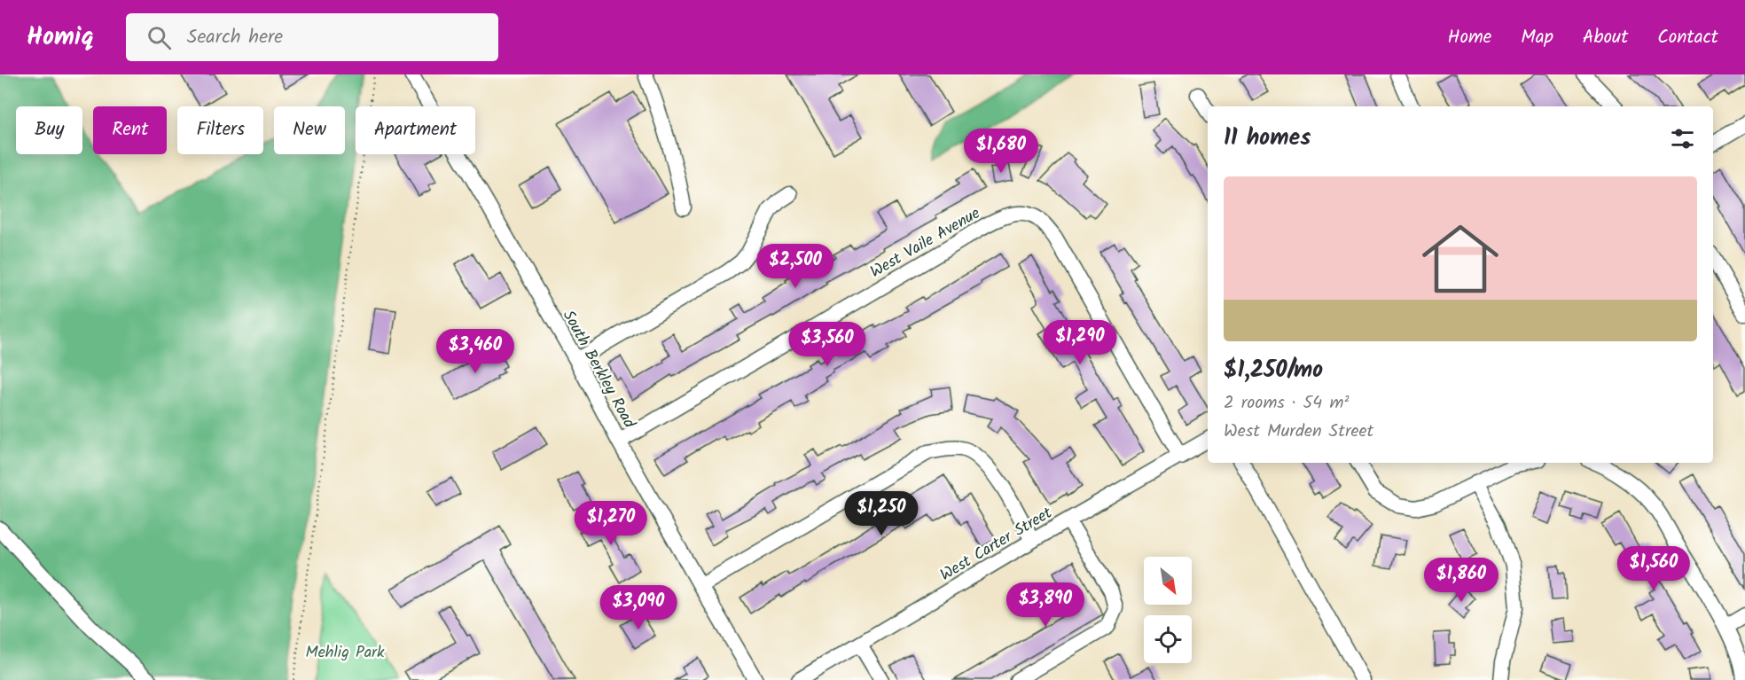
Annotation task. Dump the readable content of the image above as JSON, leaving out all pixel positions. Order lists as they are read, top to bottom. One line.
{"streets":{"street":["West Vaile Avenue","South Berkley Road","West Carter Street"]},"crossings":[["West Vaile Avenue","South Berkley Road"],["West Vaile Avenue","West Carter Street"]],"parks":["Mehlig Park"],"north":"bottom right","page":{"header":"Homiq","search":"Search here","nav":["Home","Map","About","Contact"],"chip":["Buy","Rent","Filters","New","Apartment"],"heading":"11 homes","price":["$1,680","$2,500","$1,290","$3,560","$3,460","$1,250","$1,270","$1,560","$1,860","$3,890","$3,090"],"list":[{"name":"$1,250/mo","note":"2 rooms · 54 m² · West Murden Street"}]}}
